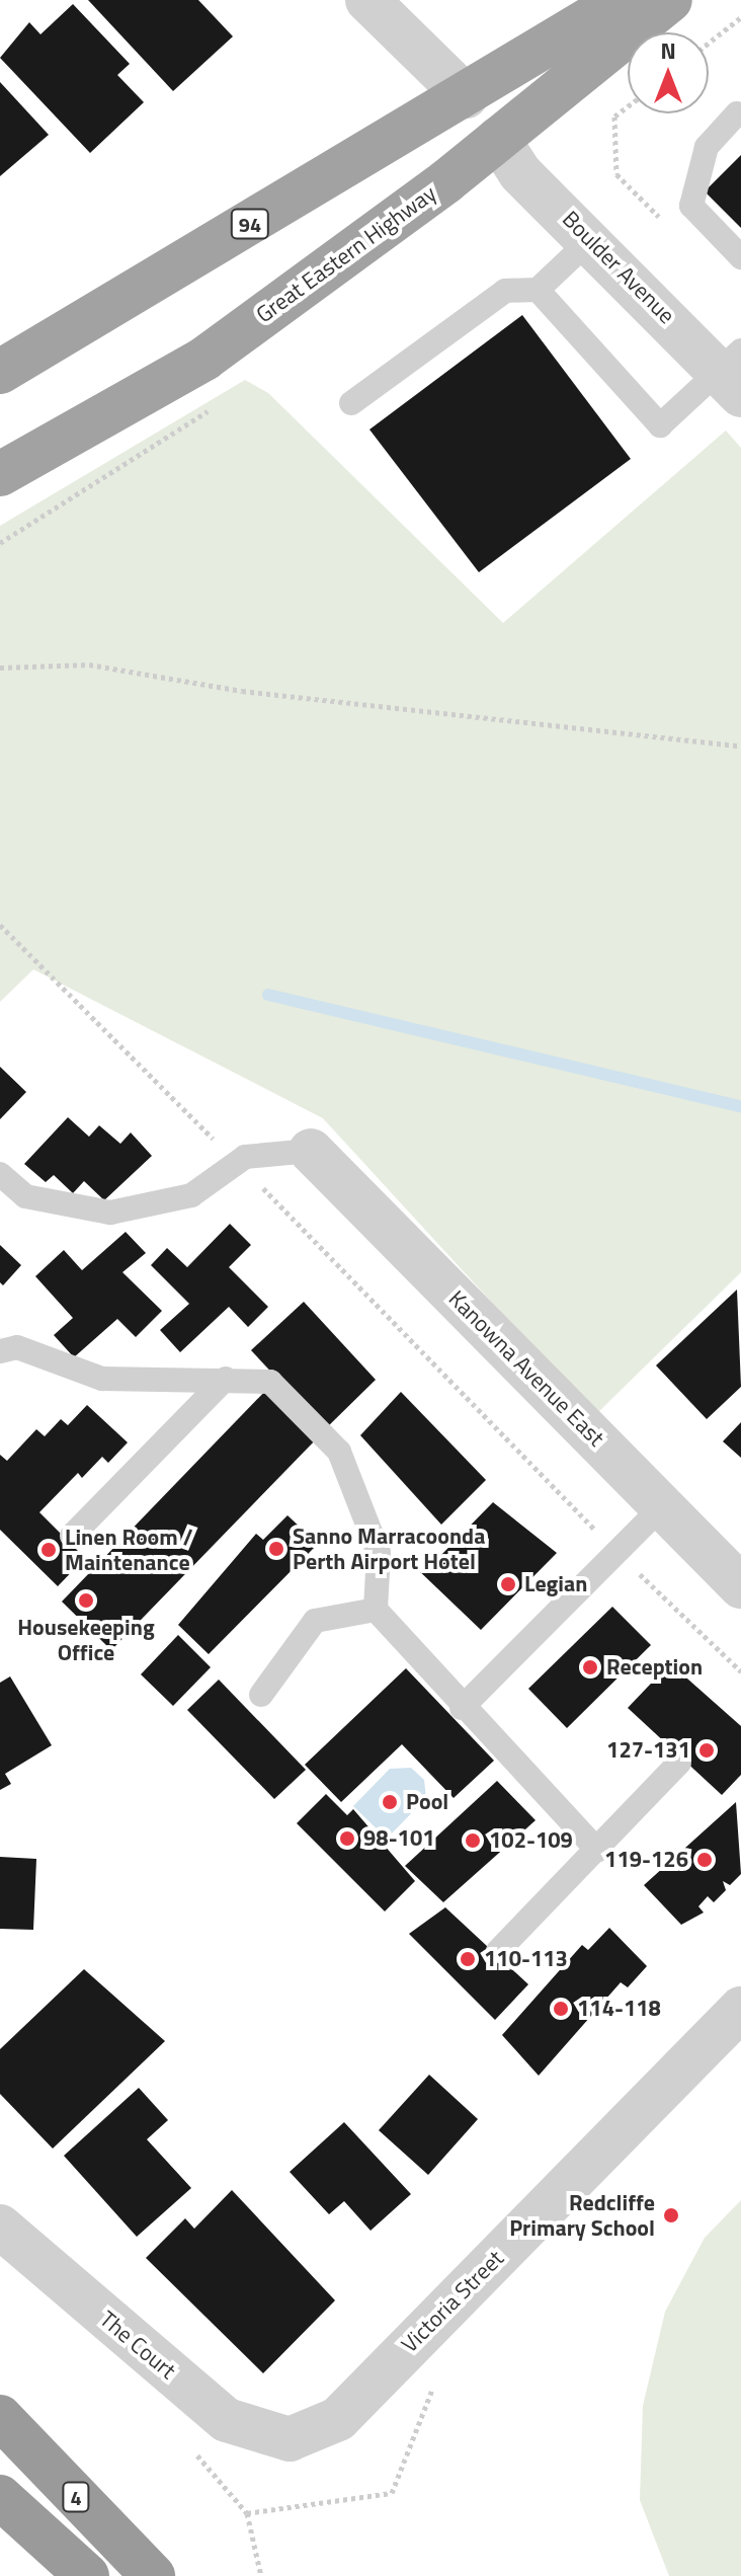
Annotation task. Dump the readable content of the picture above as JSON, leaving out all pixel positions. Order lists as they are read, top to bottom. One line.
{"streets":{"highway":["94","Great Eastern Highway","4"],"street":["Boulder Avenue","Kanowna Avenue East","Victoria Street","The Court"]},"crossings":[["Great Eastern Highway","Boulder Avenue"],["Victoria Street","The Court"]],"places":["Sanno Marracoonda Perth Airport Hotel","Linen Room / Maintenance","Legian","Housekeeping Office","Reception","127-131","Pool","98-101","102-109","119-126","110-113","114-118","Redcliffe Primary School"],"north":"top"}
